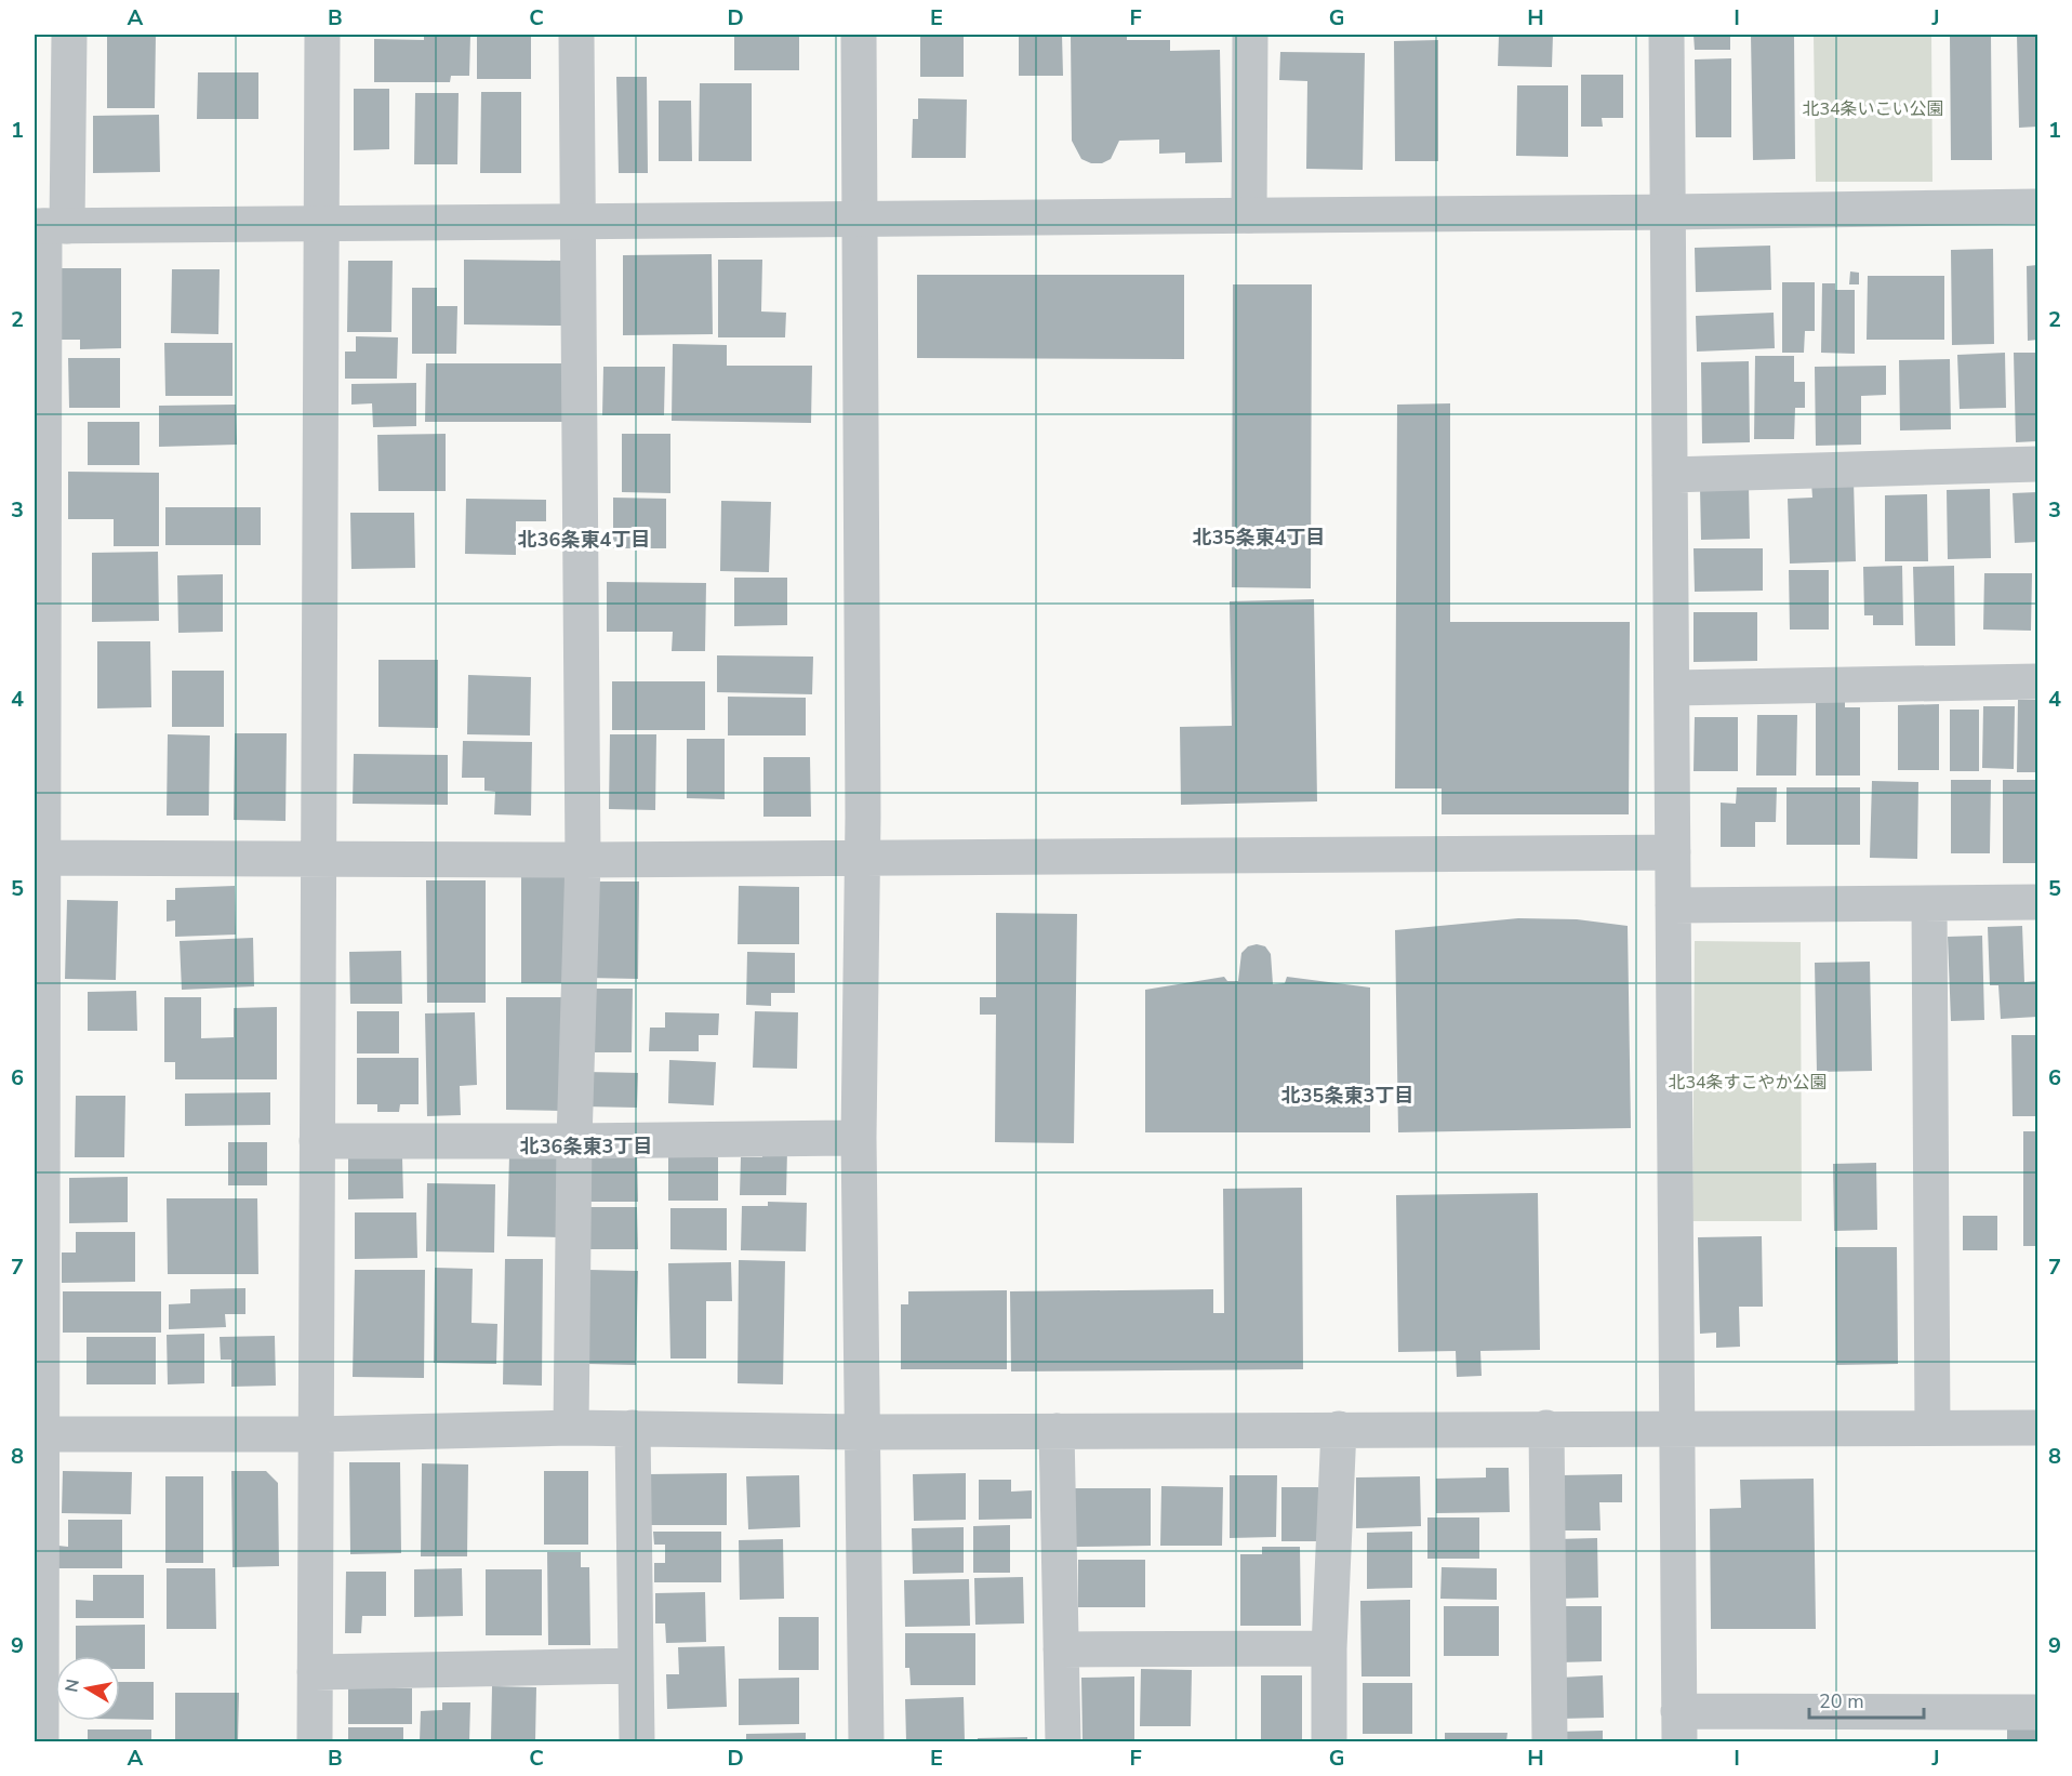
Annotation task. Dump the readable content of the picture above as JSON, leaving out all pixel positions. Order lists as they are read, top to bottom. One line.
{"districts":["北35条東4丁目","北36条東4丁目","北35条東3丁目","北36条東3丁目"],"parks":["北34条いこい公園","北34条すこやか公園"],"scale_bar":"20 m","north":"left","grid":{"columns":["A","B","C","D","E","F","G","H","I","J"],"rows":["1","2","3","4","5","6","7","8","9"]}}
